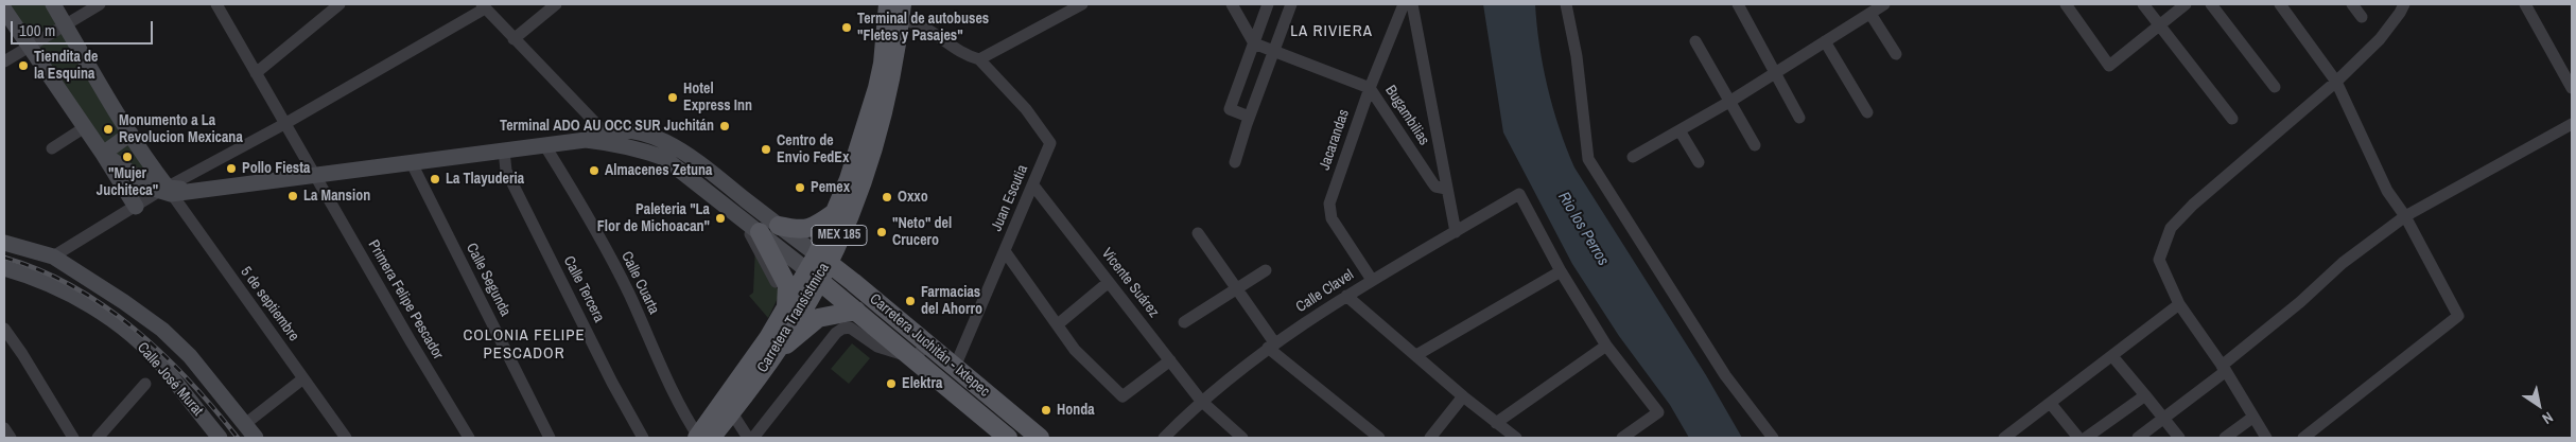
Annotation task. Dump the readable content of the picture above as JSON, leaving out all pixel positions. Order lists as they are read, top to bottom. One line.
{"streets":{"main road":["MEX 185","Carretera Transistmica","Carretera Juchitán - Ixtepec"],"street":["Bugambilias","Jacarandas","Juan Escutia","Calle Segunda","Calle Cuarta","Vicente Suárez","Calle Tercera","Calle Clavel","Primera Felipe Pescador","5 de septiembre","Calle José Murat"]},"crossings":[["Bugambilias","Jacarandas"],["Jacarandas","Calle Clavel"],["Juan Escutia","Vicente Suárez"],["Juan Escutia","Carretera Juchitán - Ixtepec"],["Calle Cuarta","Carretera Transistmica"],["Vicente Suárez","Calle Clavel"],["Carretera Transistmica","Carretera Juchitán - Ixtepec"]],"districts":["LA RIVIERA","COLONIA FELIPE PESCADOR"],"water":["Rio los Perros"],"places":["Terminal de autobuses \"Fletes y Pasajes\"","Tiendita de la Esquina","Hotel Express Inn","Terminal ADO AU OCC SUR Juchitán","Monumento a La Revolucion Mexicana","Centro de Envio FedEx","\"Mujer Juchiteca\"","Pollo Fiesta","Almacenes Zetuna","La Tlayuderia","Pemex","La Mansion","Oxxo","Paleteria \"La Flor de Michoacan\"","\"Neto\" del Crucero","Farmacias del Ahorro","Elektra","Honda"],"scale_bar":"100 m","north":"bottom right"}
